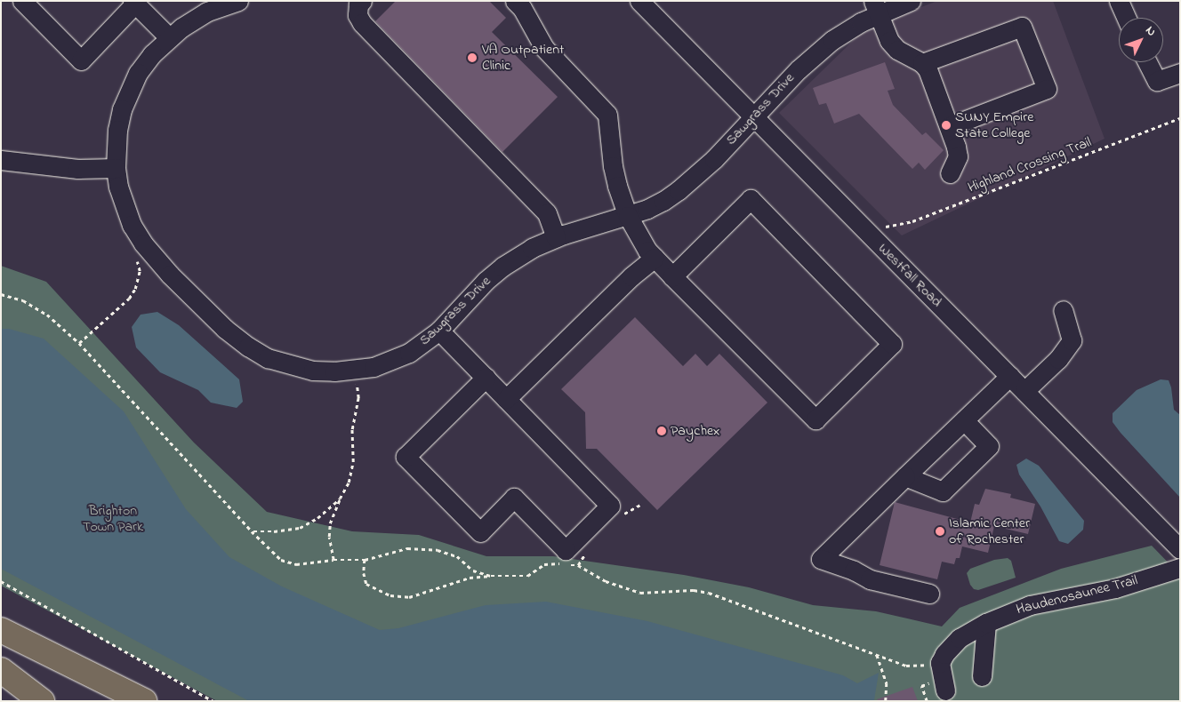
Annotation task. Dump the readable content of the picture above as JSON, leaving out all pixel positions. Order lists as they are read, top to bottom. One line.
{"streets":{"street":["Sawgrass Drive","Westfall Road","Haudenosaunee Trail"],"path":["Highland Crossing Trail"]},"crossings":[["Sawgrass Drive","Westfall Road"]],"parks":["Brighton Town Park"],"places":["VA Outpatient Clinic","SUNY Empire State College","Paychex","Islamic Center of Rochester"],"north":"top right"}
